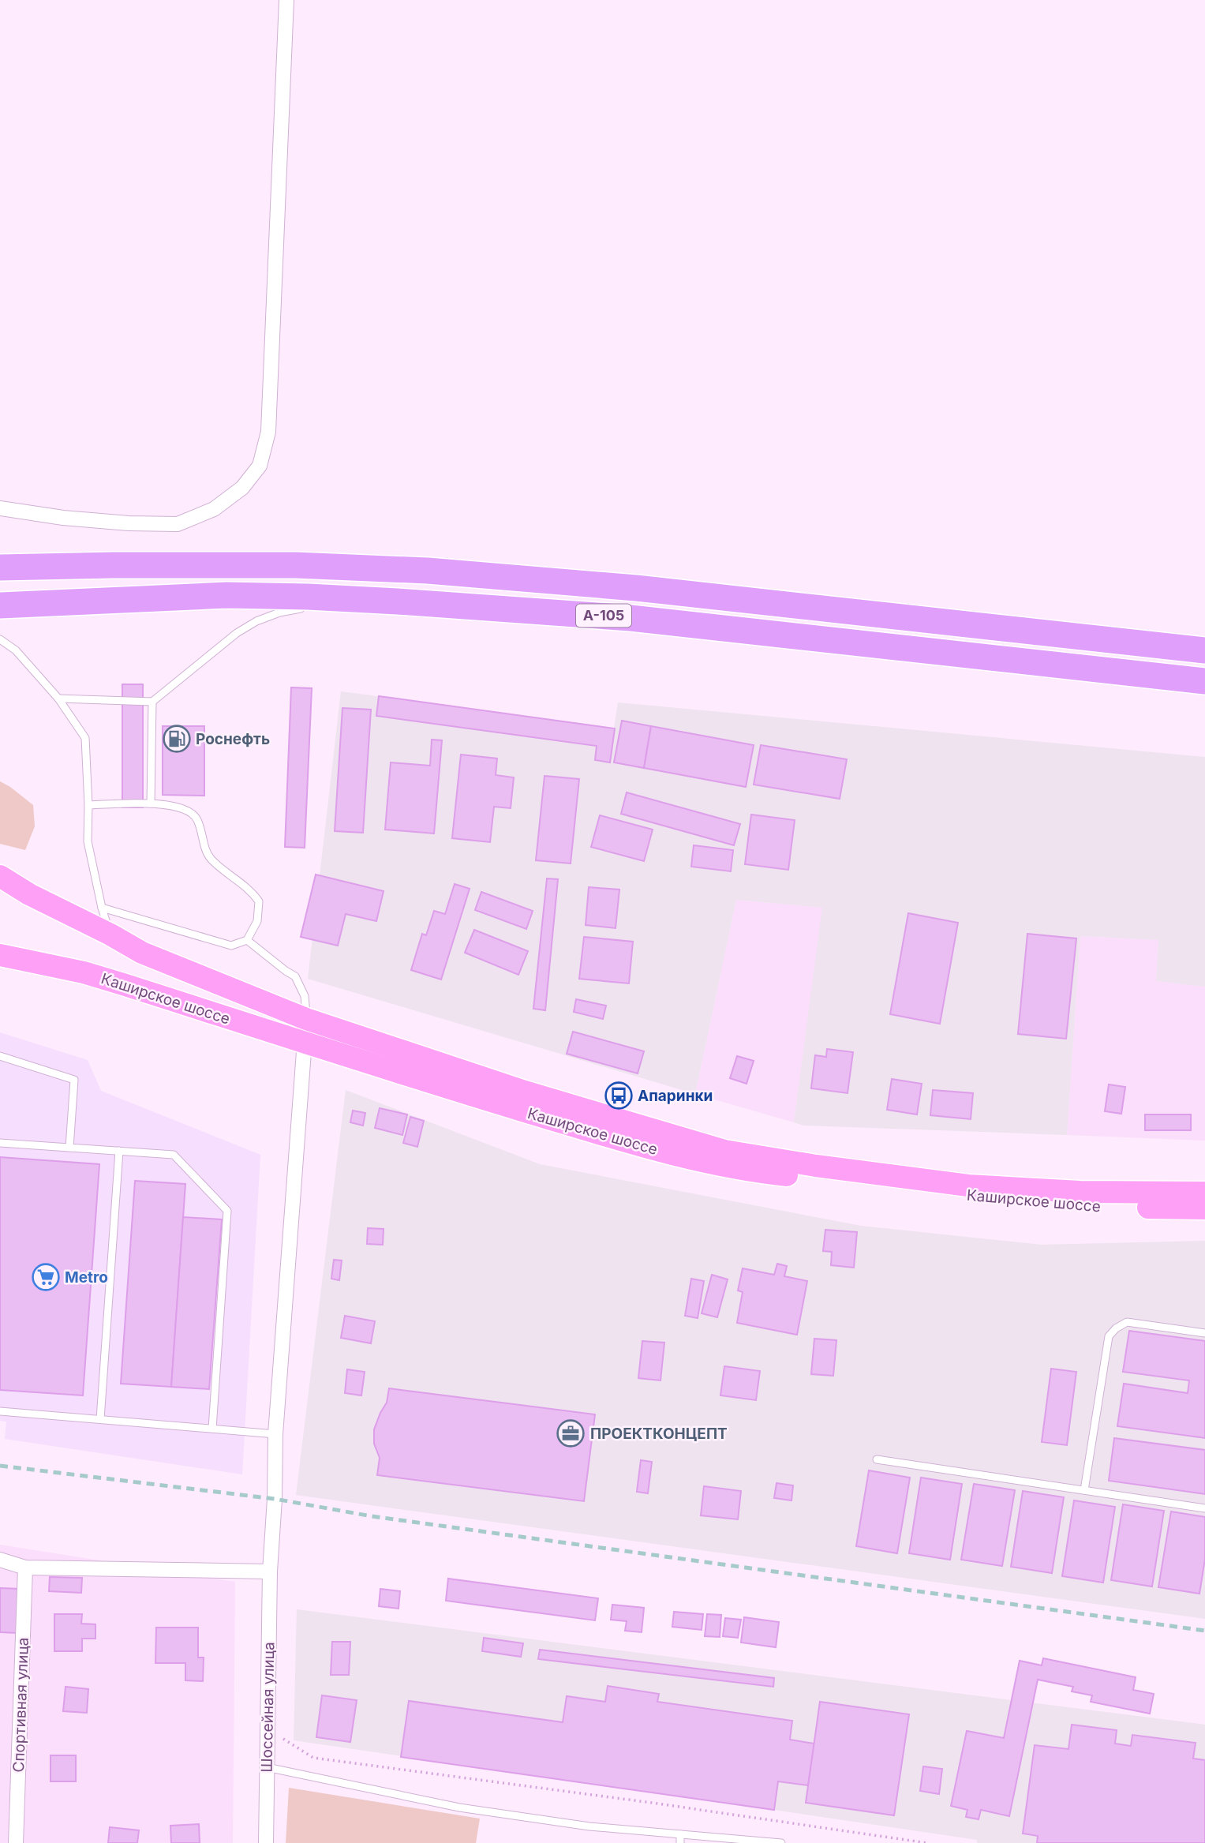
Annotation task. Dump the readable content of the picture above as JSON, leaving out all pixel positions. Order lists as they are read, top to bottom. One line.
{"streets":{"highway":["А-105"],"main road":["Каширское шоссе"],"street":["Спортивная улица","Шоссейная улица"]},"crossings":[["Каширское шоссе","Шоссейная улица"]],"places":{"fuel station":["Роснефть"],"bus stop":["Апаринки"],"supermarket":["Metro"],"office":["ПРОЕКТКОНЦЕПТ"]}}
